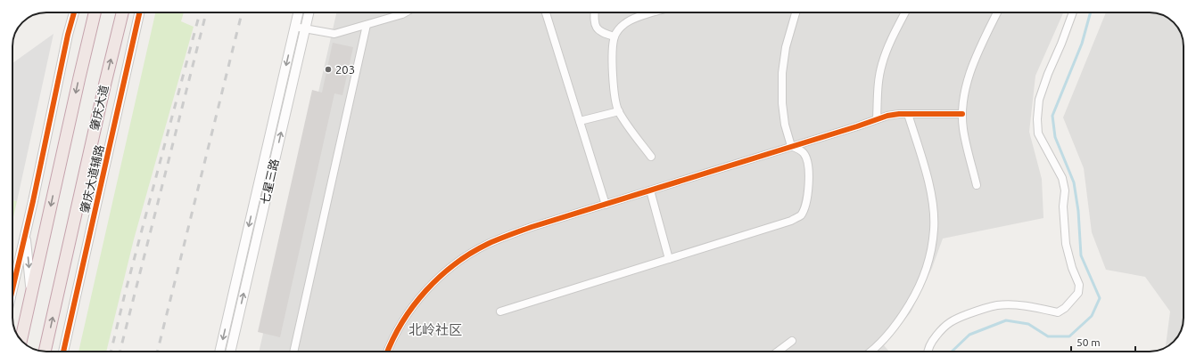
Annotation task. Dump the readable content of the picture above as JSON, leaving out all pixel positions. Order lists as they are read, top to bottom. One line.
{"streets":{"highway":["肇庆大道"],"street":["肇庆大道辅路","七星三路"]},"districts":["北岭社区"],"places":["203"],"scale_bar":"50 m"}
